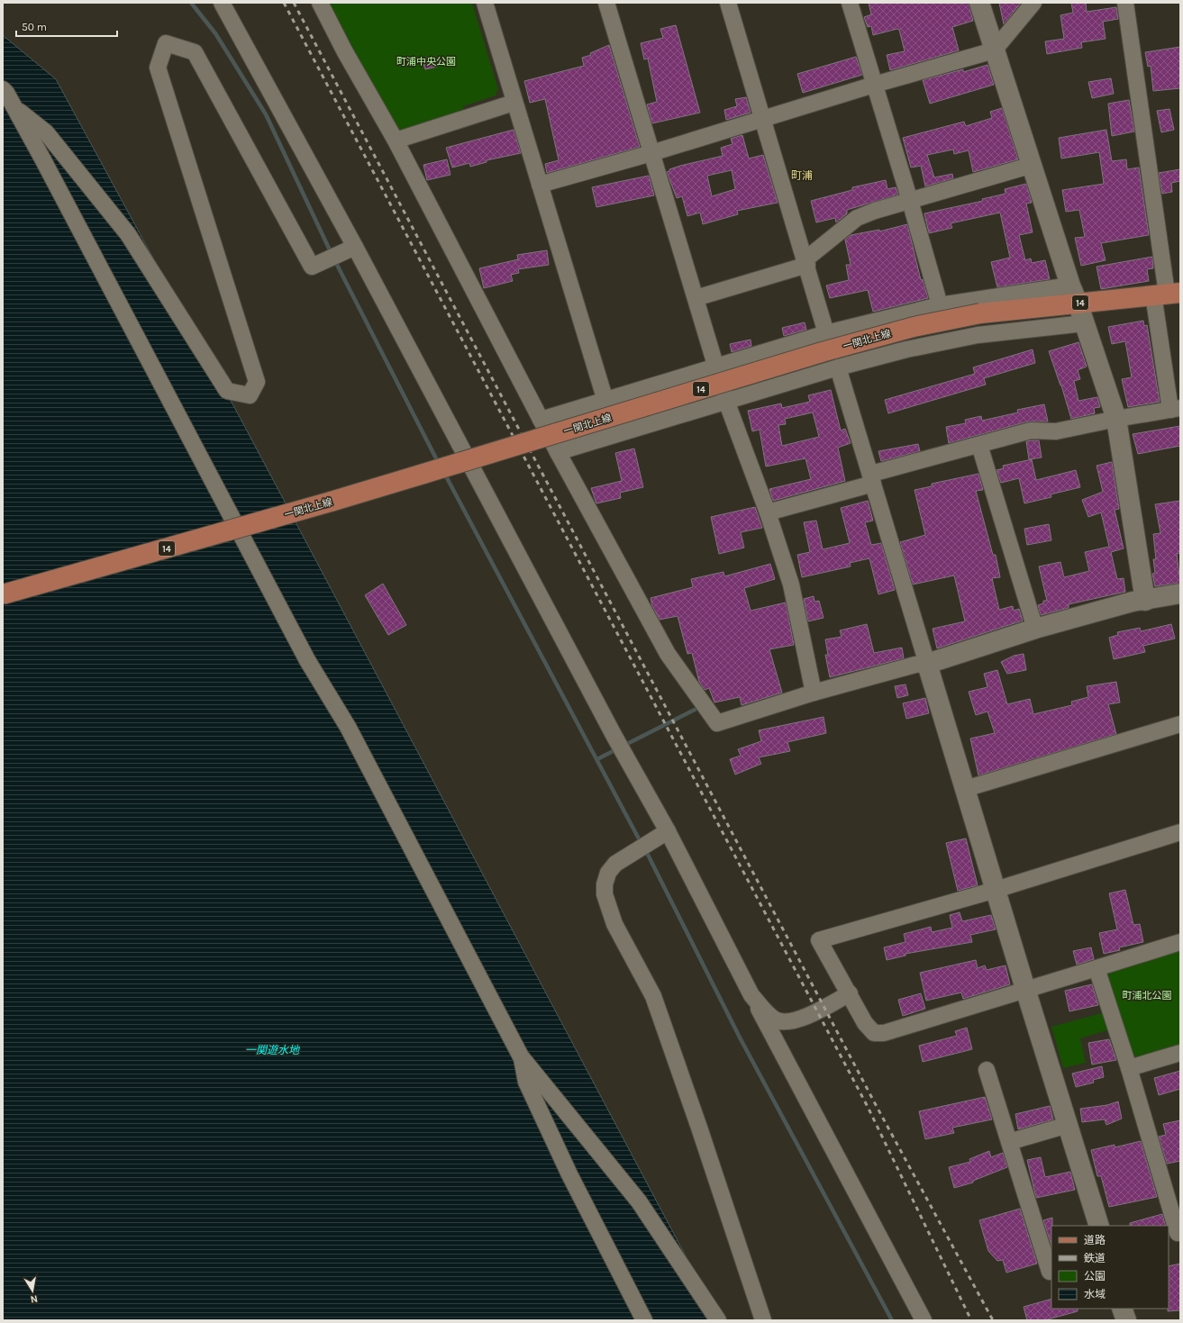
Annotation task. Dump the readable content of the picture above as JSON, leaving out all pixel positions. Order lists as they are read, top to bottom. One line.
{"streets":{"main road":["14","一関北上線"]},"districts":["町浦"],"water":["一関遊水地"],"parks":["町浦中央公園","町浦北公園"],"legend":["道路","鉄道","公園","水域"],"scale_bar":"50 m","north":"bottom"}
